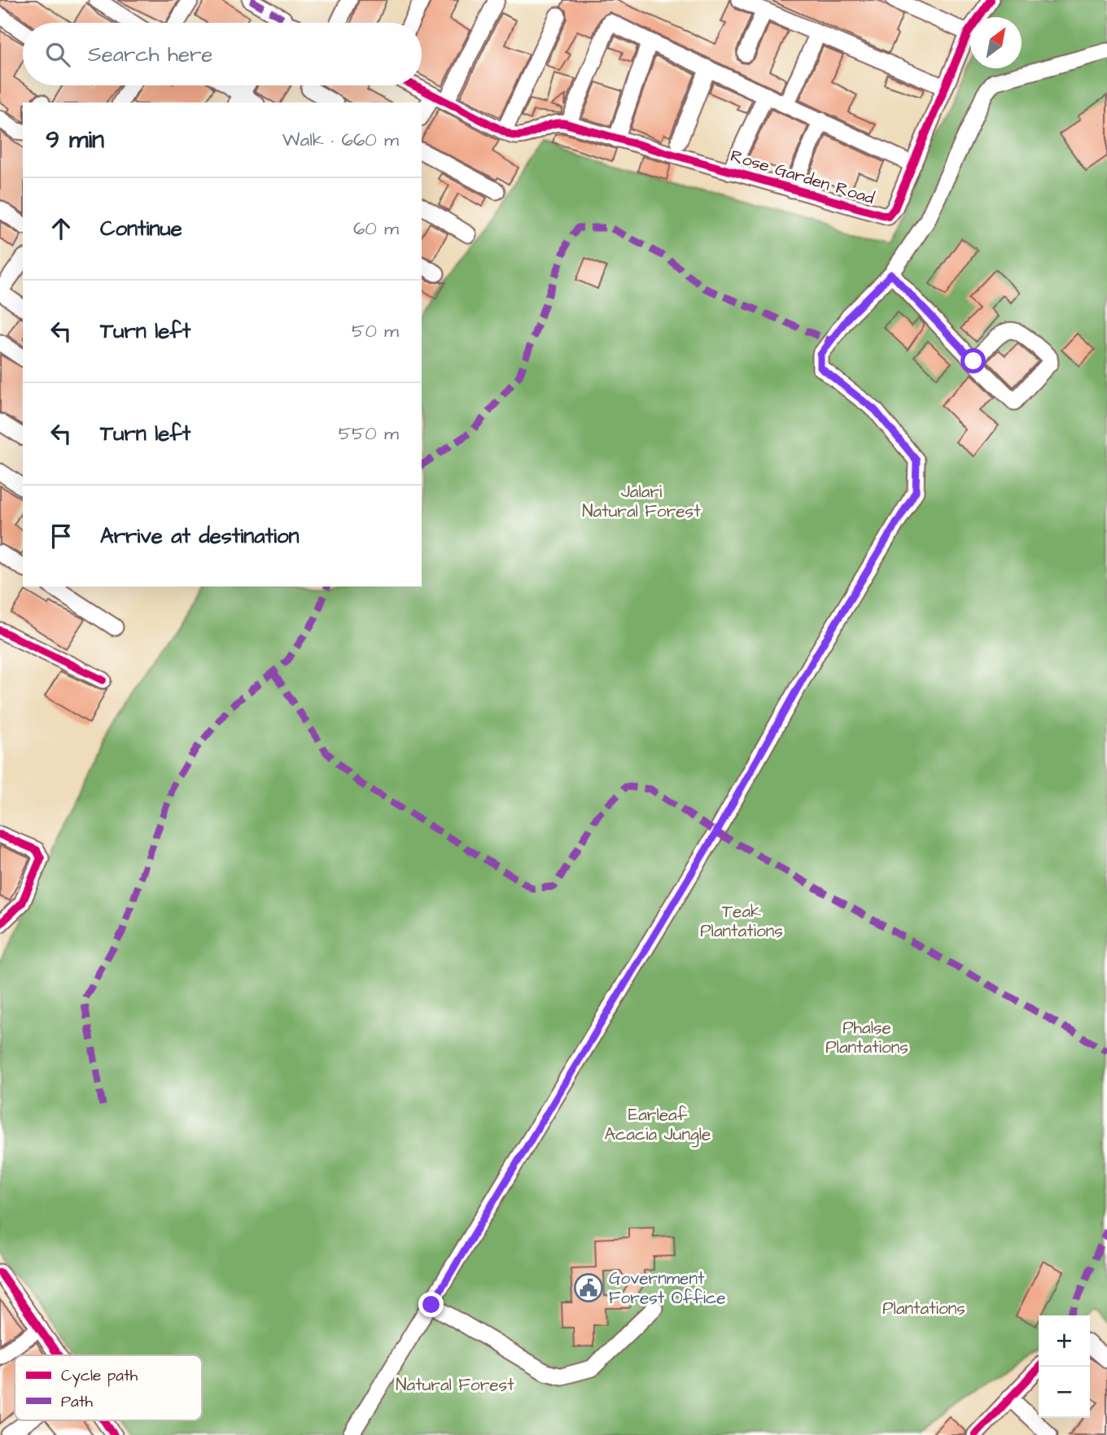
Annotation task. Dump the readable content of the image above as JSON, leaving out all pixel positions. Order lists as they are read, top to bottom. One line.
{"streets":{"street":["Rose Garden Road"]},"parks":["Jalari Natural Forest","Teak Plantations","Phalse Plantations","Earleaf Acacia Jungle","Plantations","Natural Forest"],"places":{"public building":["Government Forest Office"]},"legend":["Cycle path","Path"],"north":"top right","page":{"search":"Search here","heading":["9 min","Walk · 660 m"],"list":[["Continue","60 m"],["Turn left","50 m"],["Turn left","550 m"],"Arrive at destination"],"map_buttons":["+","−"]}}
